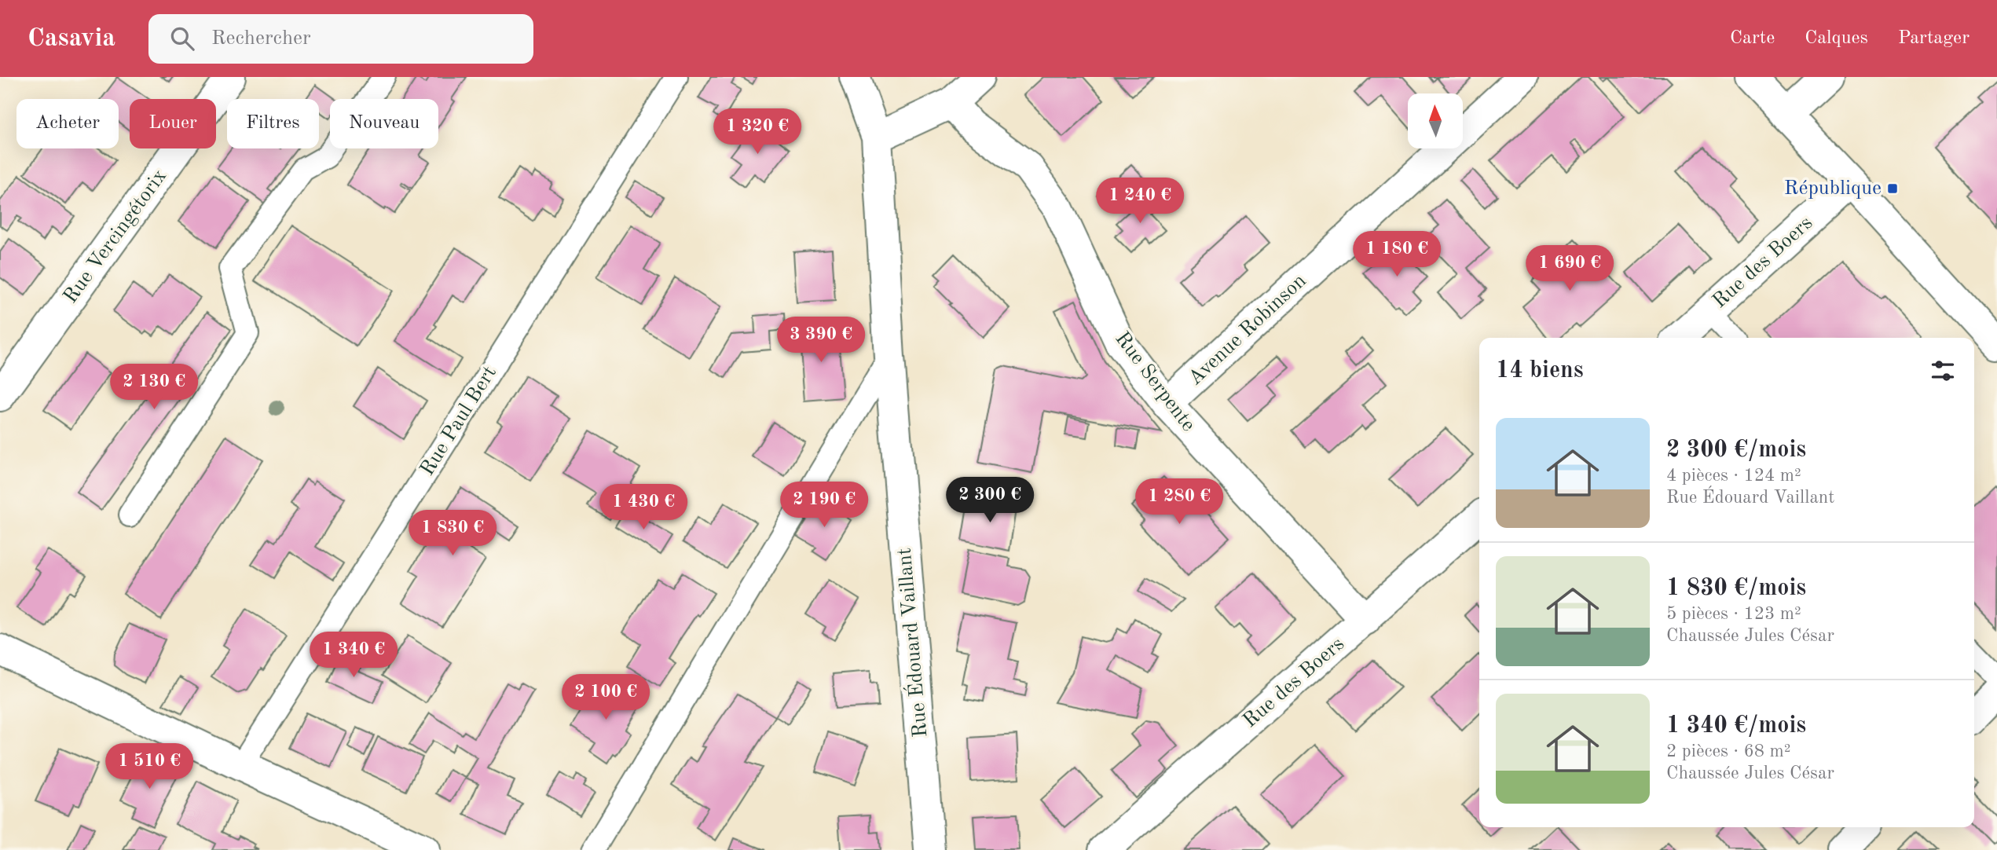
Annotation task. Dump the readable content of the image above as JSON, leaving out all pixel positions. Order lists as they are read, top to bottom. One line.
{"streets":{"street":["Rue Vercingétorix","Rue des Boers","Avenue Robinson","Rue Serpente","Rue Édouard Vaillant"],"lane":["Rue Paul Bert"]},"crossings":[["Rue des Boers","Rue Serpente"],["Avenue Robinson","Rue Serpente"]],"places":{"transit":["République"]},"north":"top","page":{"header":"Casavia","search":"Rechercher","nav":["Carte","Calques","Partager"],"chip":["Acheter","Louer","Filtres","Nouveau"],"price":["1 320 €","1 240 €","1 180 €","1 690 €","3 390 €","2 130 €","2 300 €","1 280 €","2 190 €","1 430 €","1 830 €","1 340 €","2 100 €","1 510 €"],"heading":"14 biens","list":[{"name":"2 300 €/mois","note":"4 pièces · 124 m² · Rue Édouard Vaillant"},{"name":"1 830 €/mois","note":"5 pièces · 123 m² · Chaussée Jules César"},{"name":"1 340 €/mois","note":"2 pièces · 68 m² · Chaussée Jules César"}]}}
